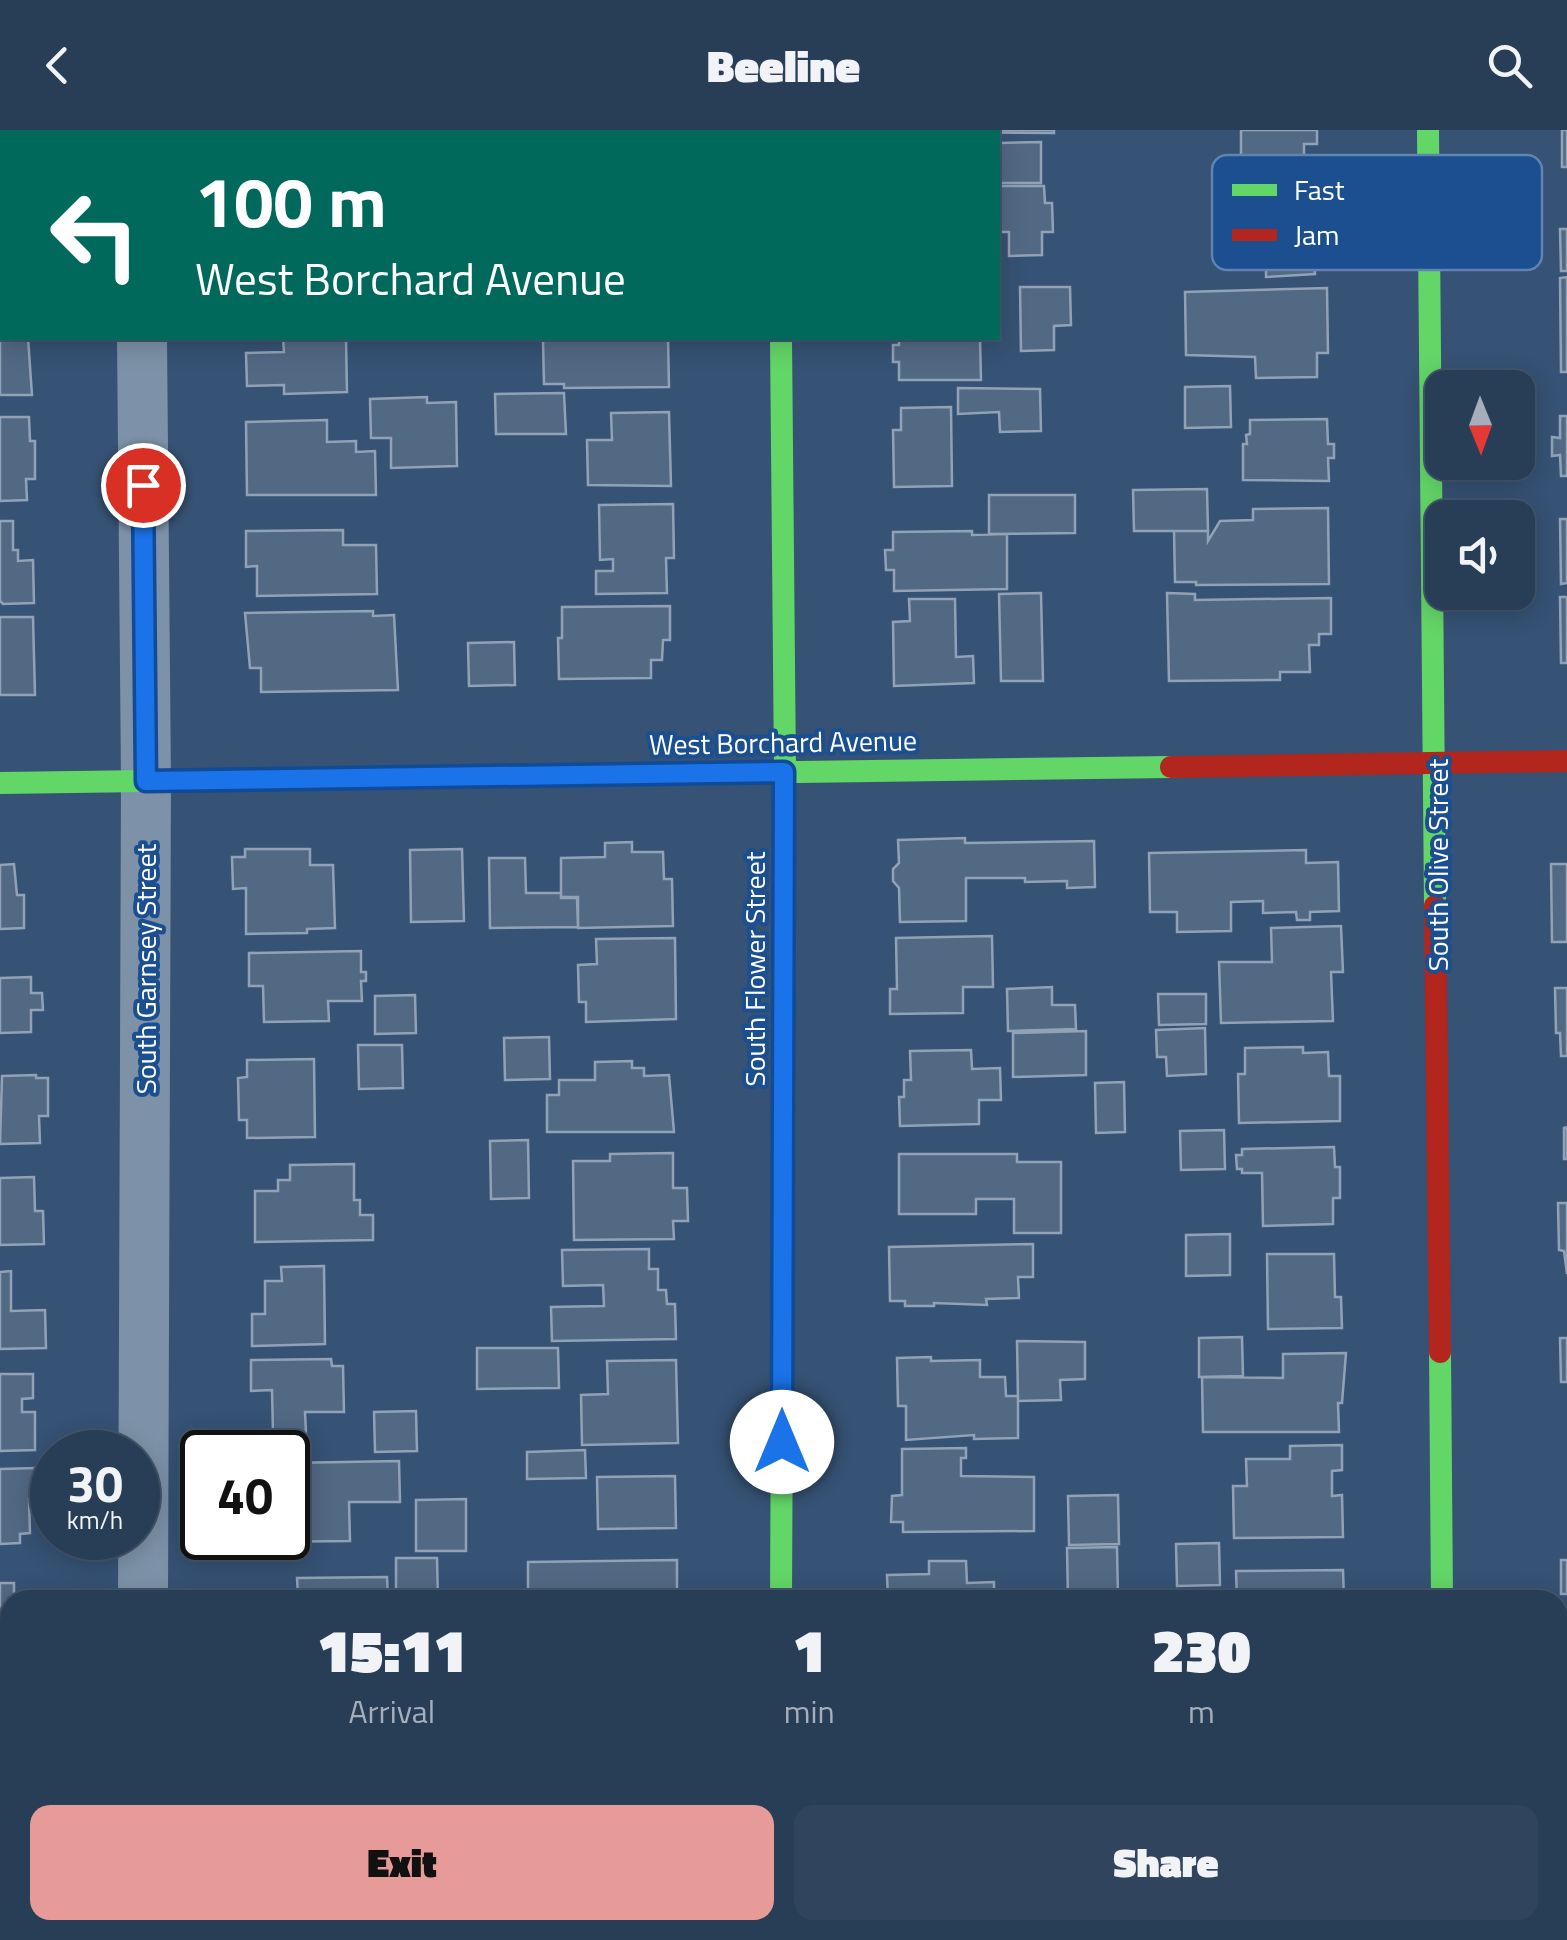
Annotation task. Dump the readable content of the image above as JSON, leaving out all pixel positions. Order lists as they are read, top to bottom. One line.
{"streets":{"street":["West Borchard Avenue","South Olive Street","South Garnsey Street","South Flower Street"]},"crossings":[["West Borchard Avenue","South Olive Street"],["West Borchard Avenue","South Garnsey Street"],["West Borchard Avenue","South Flower Street"]],"legend":["Fast","Jam"],"north":"bottom","page":{"header":"Beeline","turn":["100 m","West Borchard Avenue"],"speed":"30 km/h","limit":"40","eta":["15:11","Arrival","1","min","230","m"],"buttons":["Exit","Share"]}}
